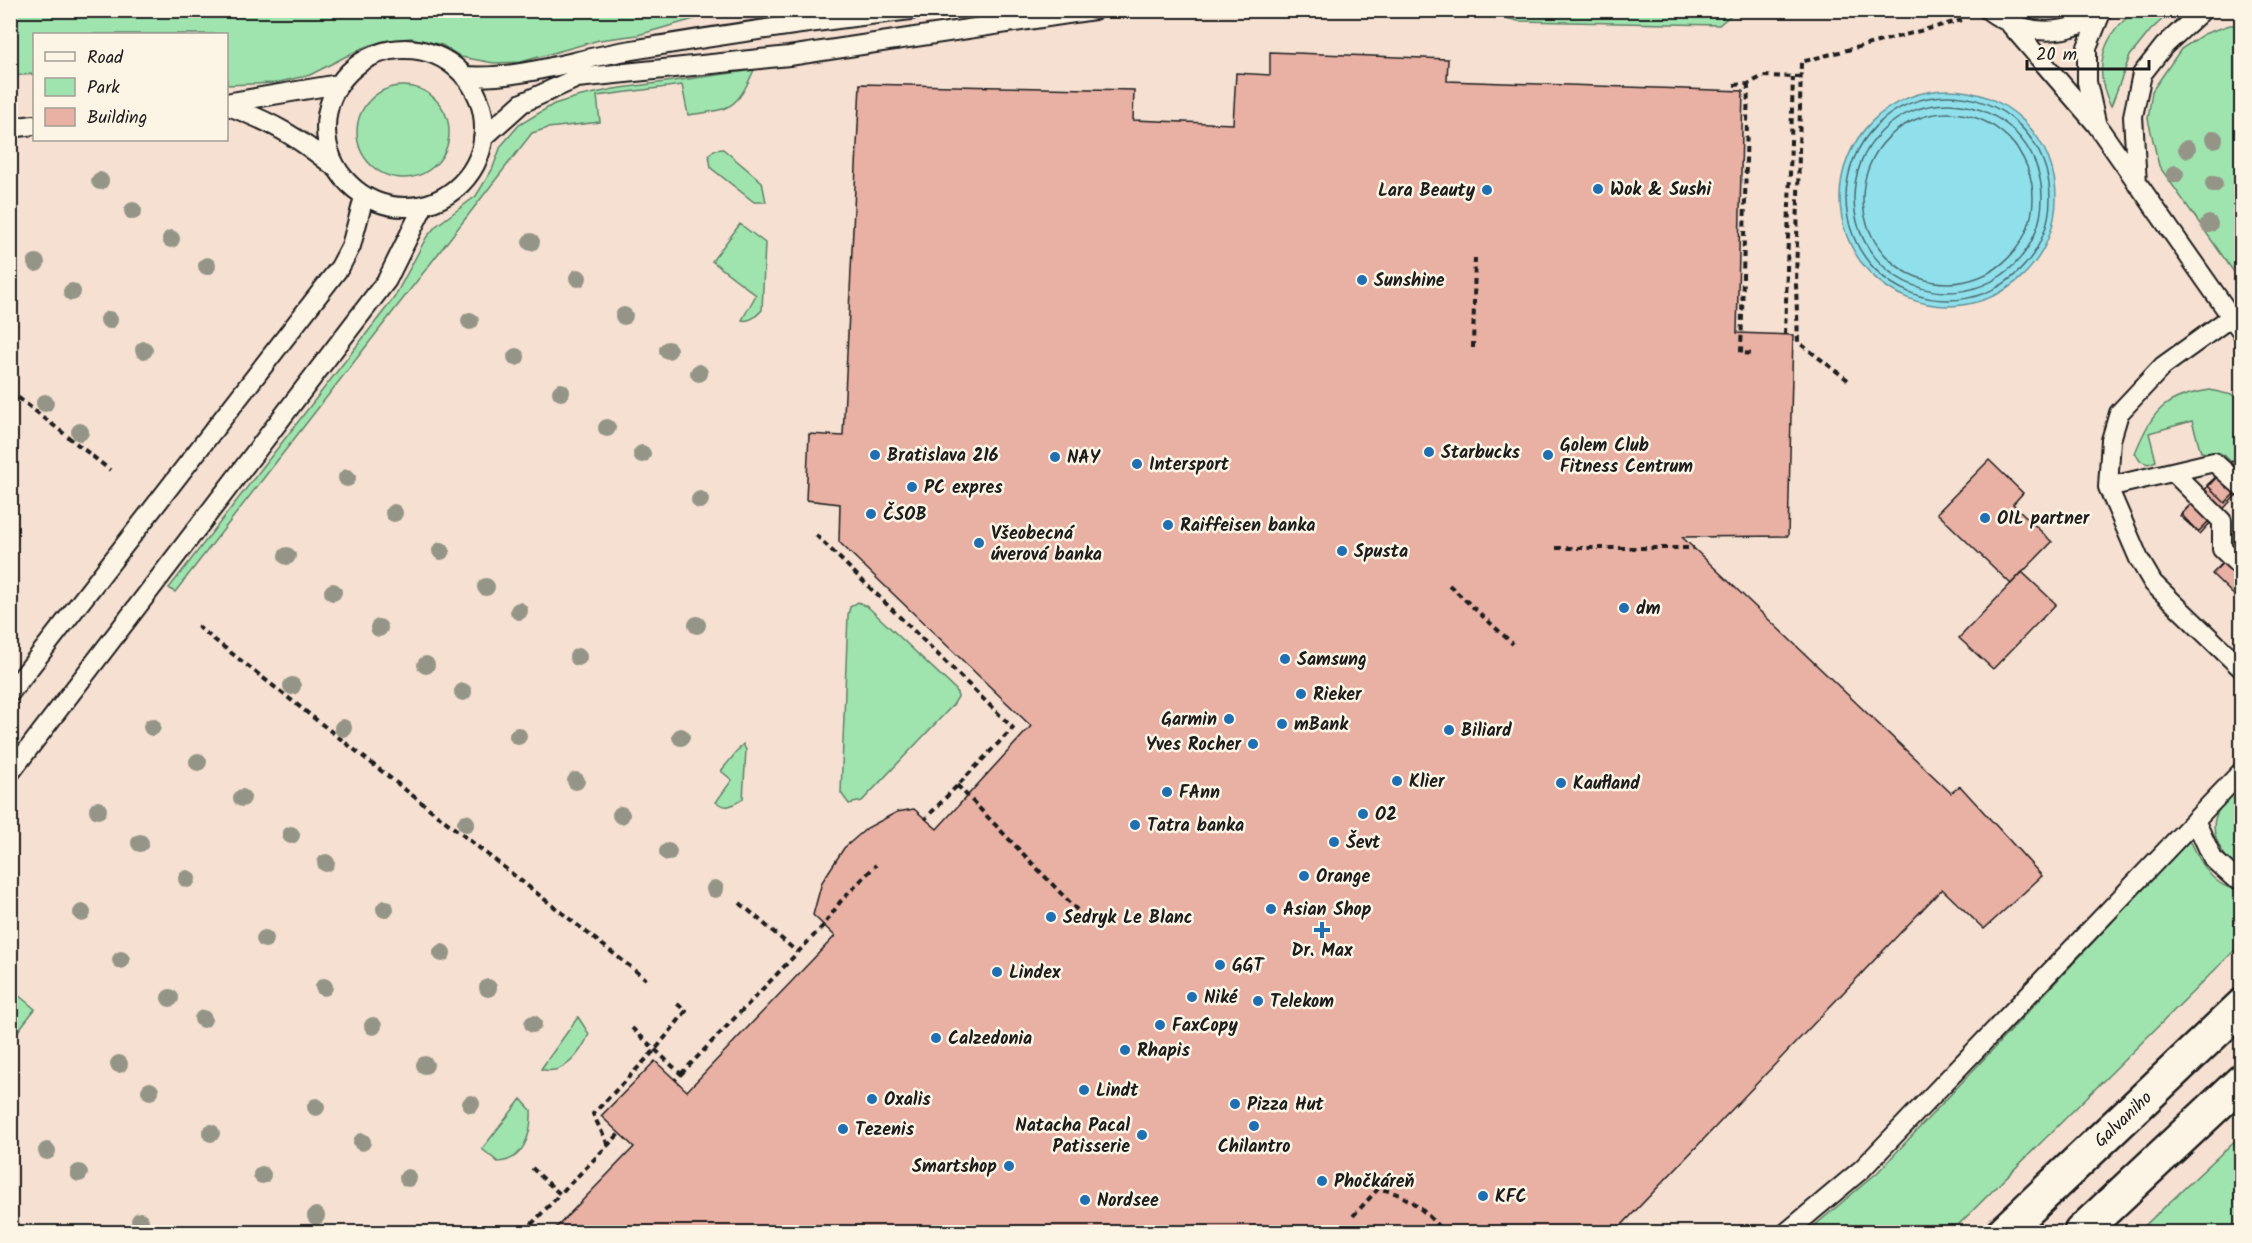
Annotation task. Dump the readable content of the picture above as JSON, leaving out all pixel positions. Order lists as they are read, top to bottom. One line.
{"streets":{"main road":["Galvaniho"]},"places":{"other":["Wok & Sushi","Lara Beauty","Sunshine","Starbucks","Bratislava 216","Golem Club Fitness Centrum","NAY","Intersport","PC expres","ČSOB","OIL partner","Raiffeisen banka","Všeobecná úverová banka","Spusta","dm","Samsung","Rieker","Garmin","mBank","Biliard","Yves Rocher","Klier","Kaufland","FAnn","O2","Tatra banka","Ševt","Orange","Asian Shop","Sedryk Le Blanc","GGT","Lindex","Niké","Telekom","FaxCopy","Calzedonia","Rhapis","Lindt","Oxalis","Pizza Hut","Chilantro","Tezenis","Natacha Pacal Patisserie","Smartshop","Phočkáreň","KFC","Nordsee"],"health":["Dr. Max"]},"legend":["Road","Park","Building"],"scale_bar":"20 m"}
